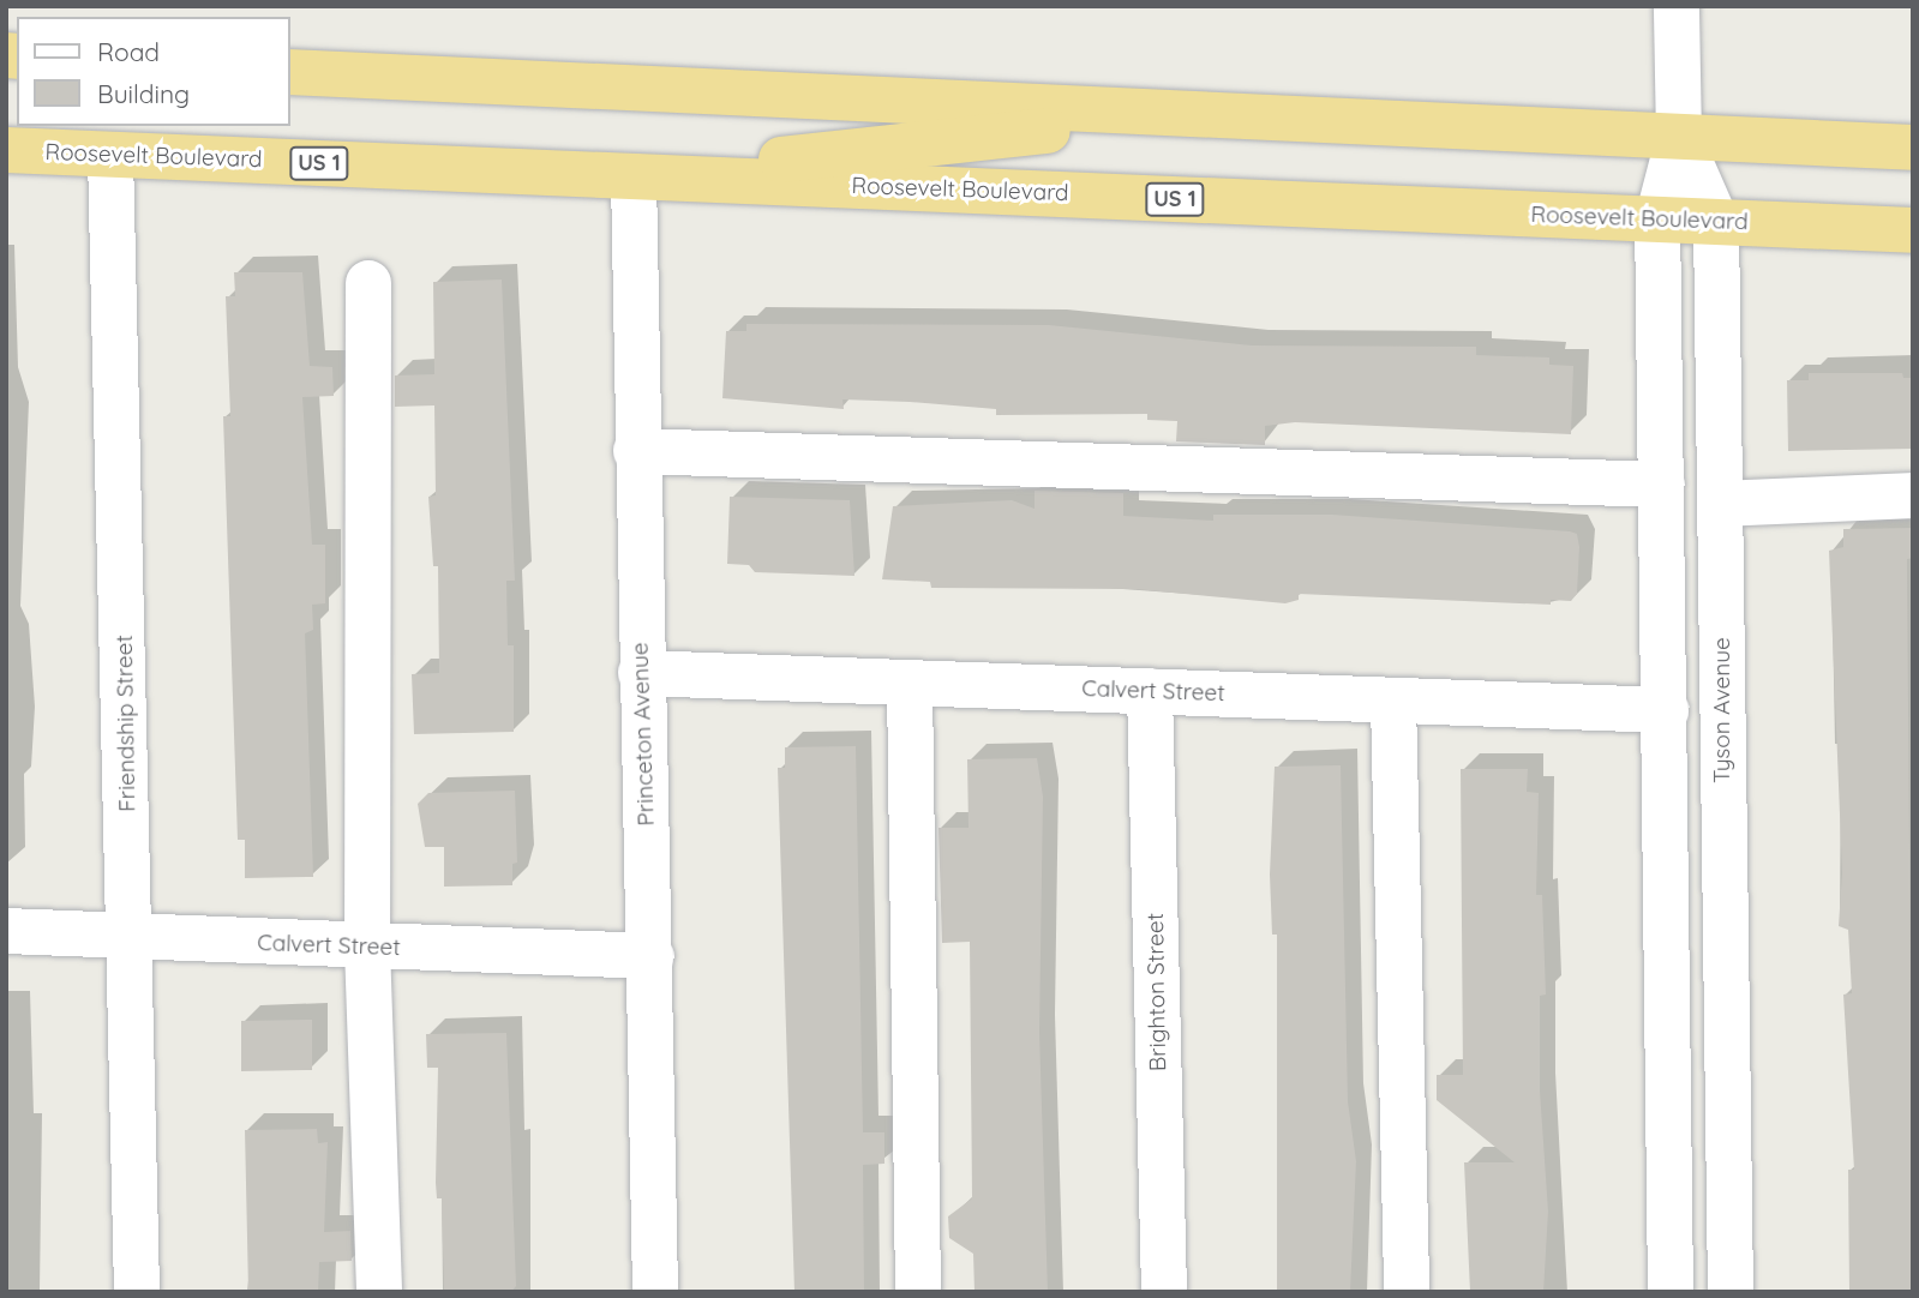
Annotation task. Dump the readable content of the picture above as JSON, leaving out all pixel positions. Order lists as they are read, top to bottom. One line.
{"streets":{"highway":["Roosevelt Boulevard","US 1"],"street":["Calvert Street","Tyson Avenue","Friendship Street","Princeton Avenue","Brighton Street"]},"crossings":[["Roosevelt Boulevard","Tyson Avenue"],["Roosevelt Boulevard","Friendship Street"],["Roosevelt Boulevard","Princeton Avenue"],["Calvert Street","Tyson Avenue"],["Calvert Street","Friendship Street"],["Calvert Street","Princeton Avenue"],["Calvert Street","Brighton Street"]],"legend":["Road","Building"]}
